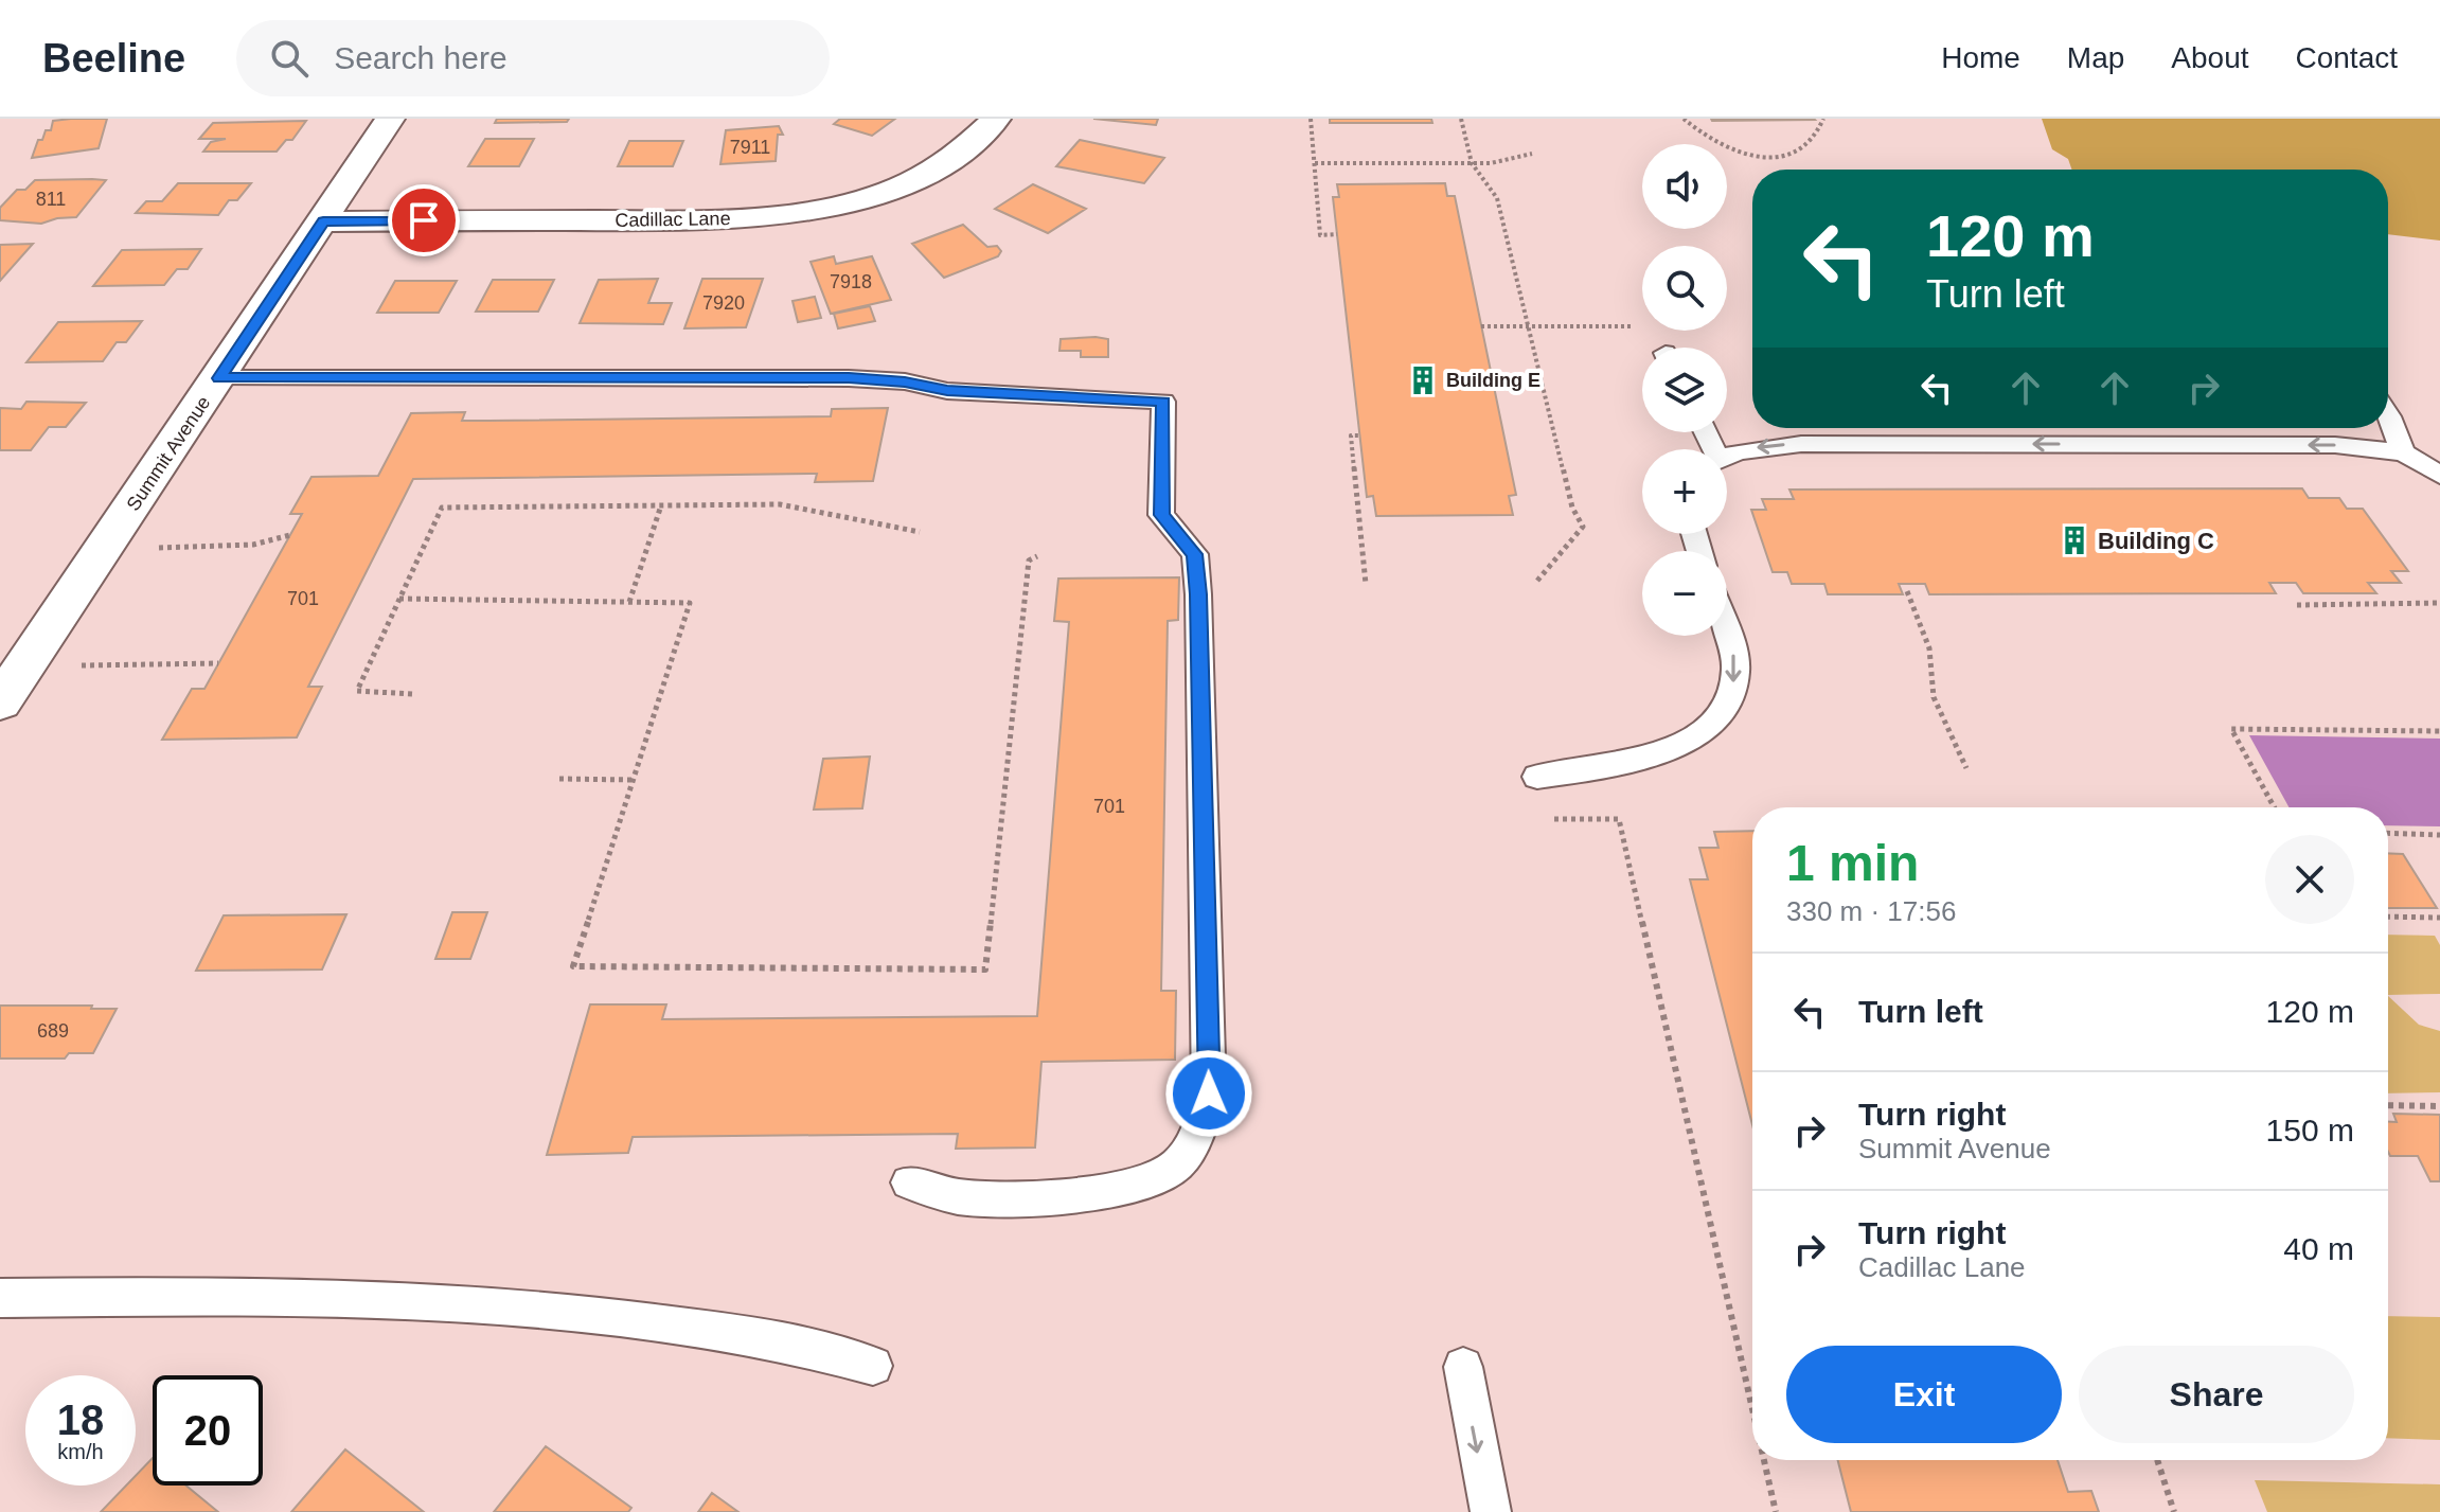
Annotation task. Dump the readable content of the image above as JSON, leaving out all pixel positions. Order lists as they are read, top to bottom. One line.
{"streets":{"street":["Cadillac Lane","Summit Avenue"]},"crossings":[["Cadillac Lane","Summit Avenue"]],"places":{"building":["Building E","Building C"]},"house_numbers":["7911","811","7918","7920","701","701","689"],"page":{"header":"Beeline","search":"Search here","nav":["Home","Map","About","Contact"],"map_buttons":["+","−"],"turn":["120 m","Turn left"],"heading":["1 min","330 m · 17:56"],"list":[{"name":"Turn left","value":"120 m"},{"name":"Turn right","note":"Summit Avenue","value":"150 m"},{"name":"Turn right","note":"Cadillac Lane","value":"40 m"}],"buttons":["Exit","Share"],"speed":"18 km/h","limit":"20"}}
